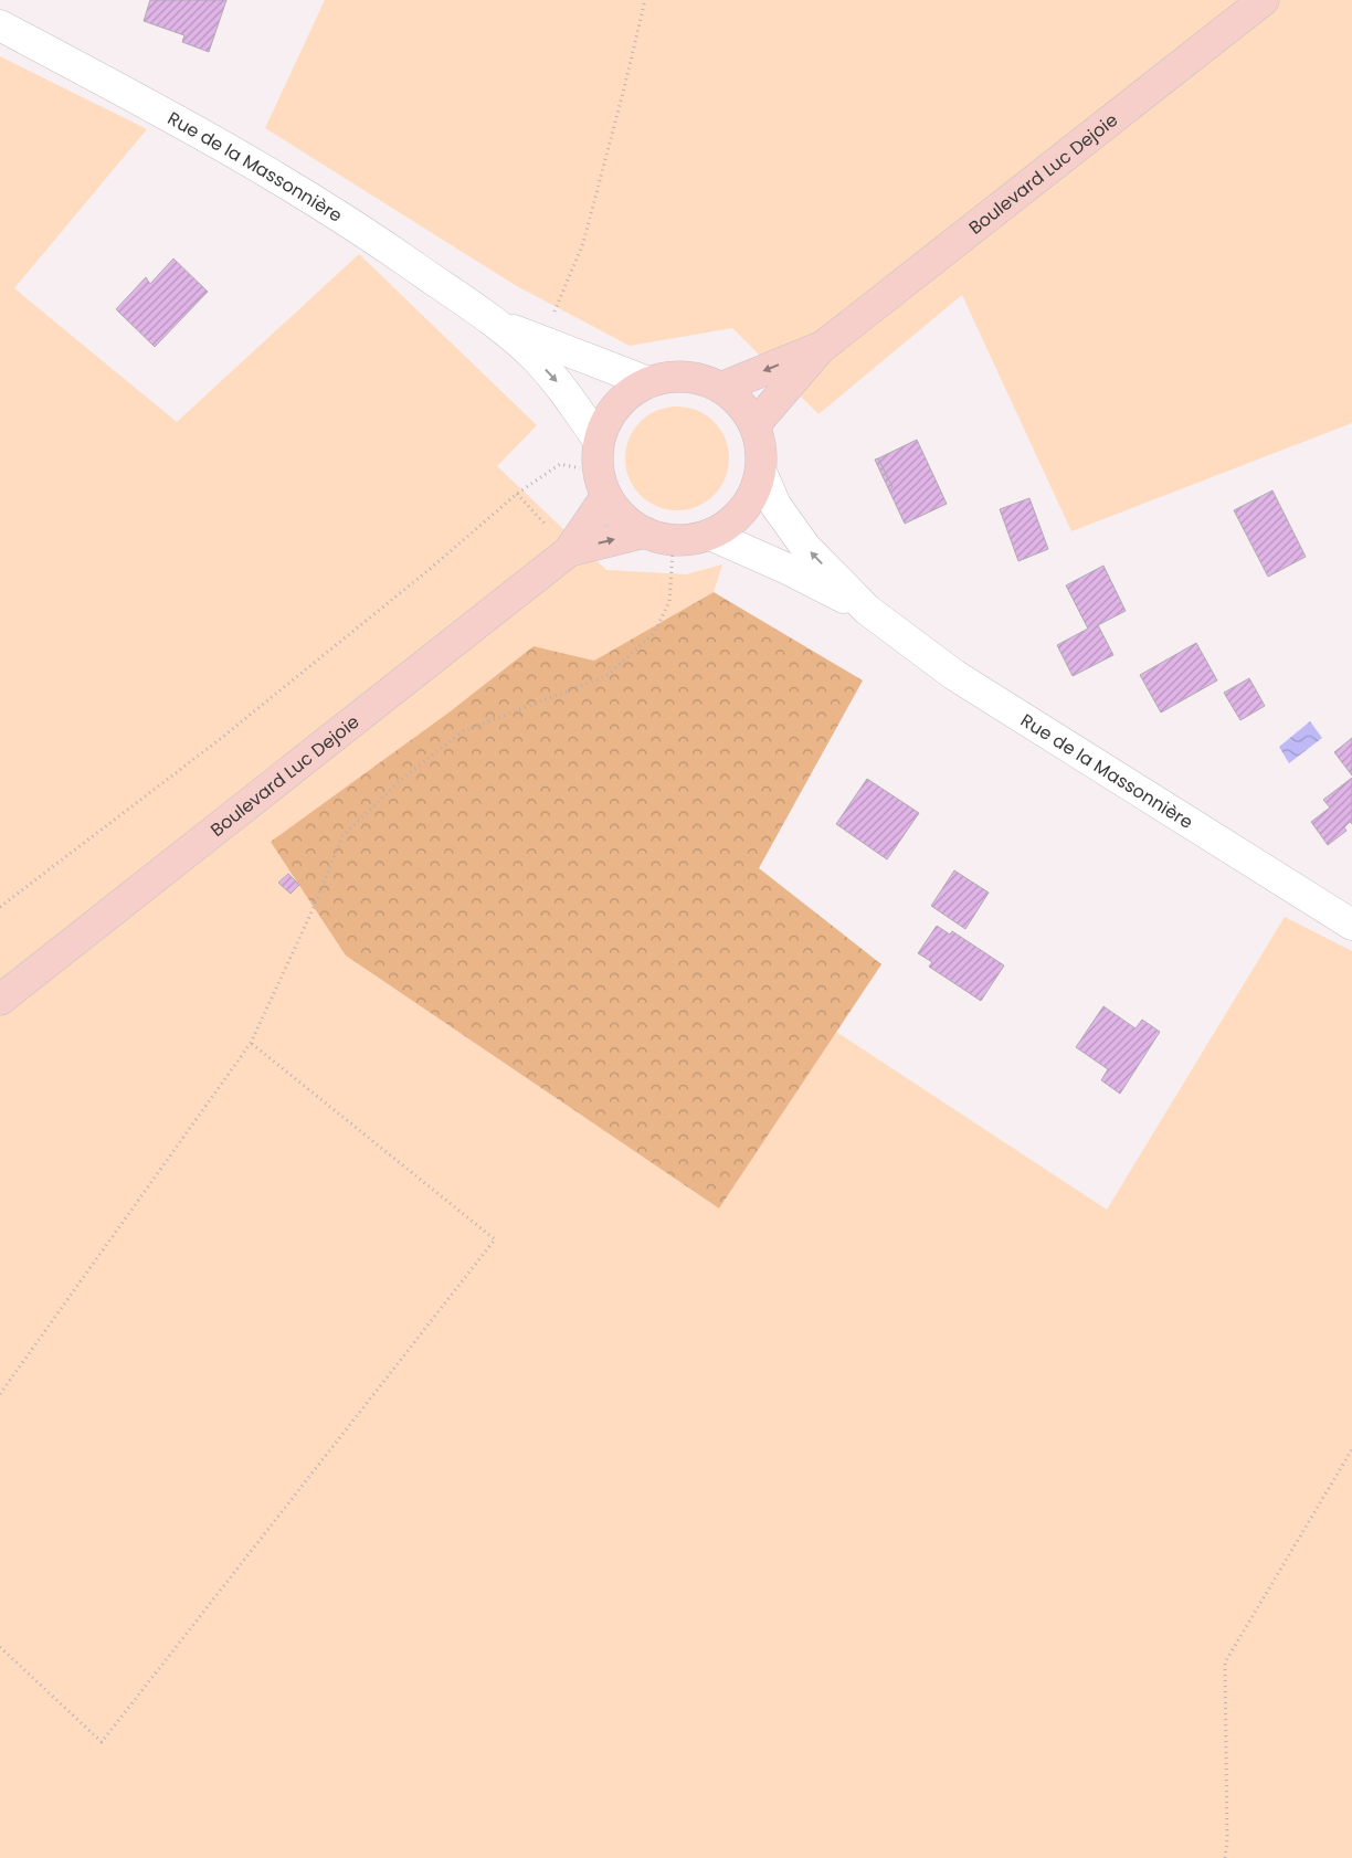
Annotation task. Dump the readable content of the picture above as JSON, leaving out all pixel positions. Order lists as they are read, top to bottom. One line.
{"streets":{"main road":["Boulevard Luc Dejoie"],"street":["Rue de la Massonnière"]},"crossings":[["Rue de la Massonnière","Boulevard Luc Dejoie"]]}
